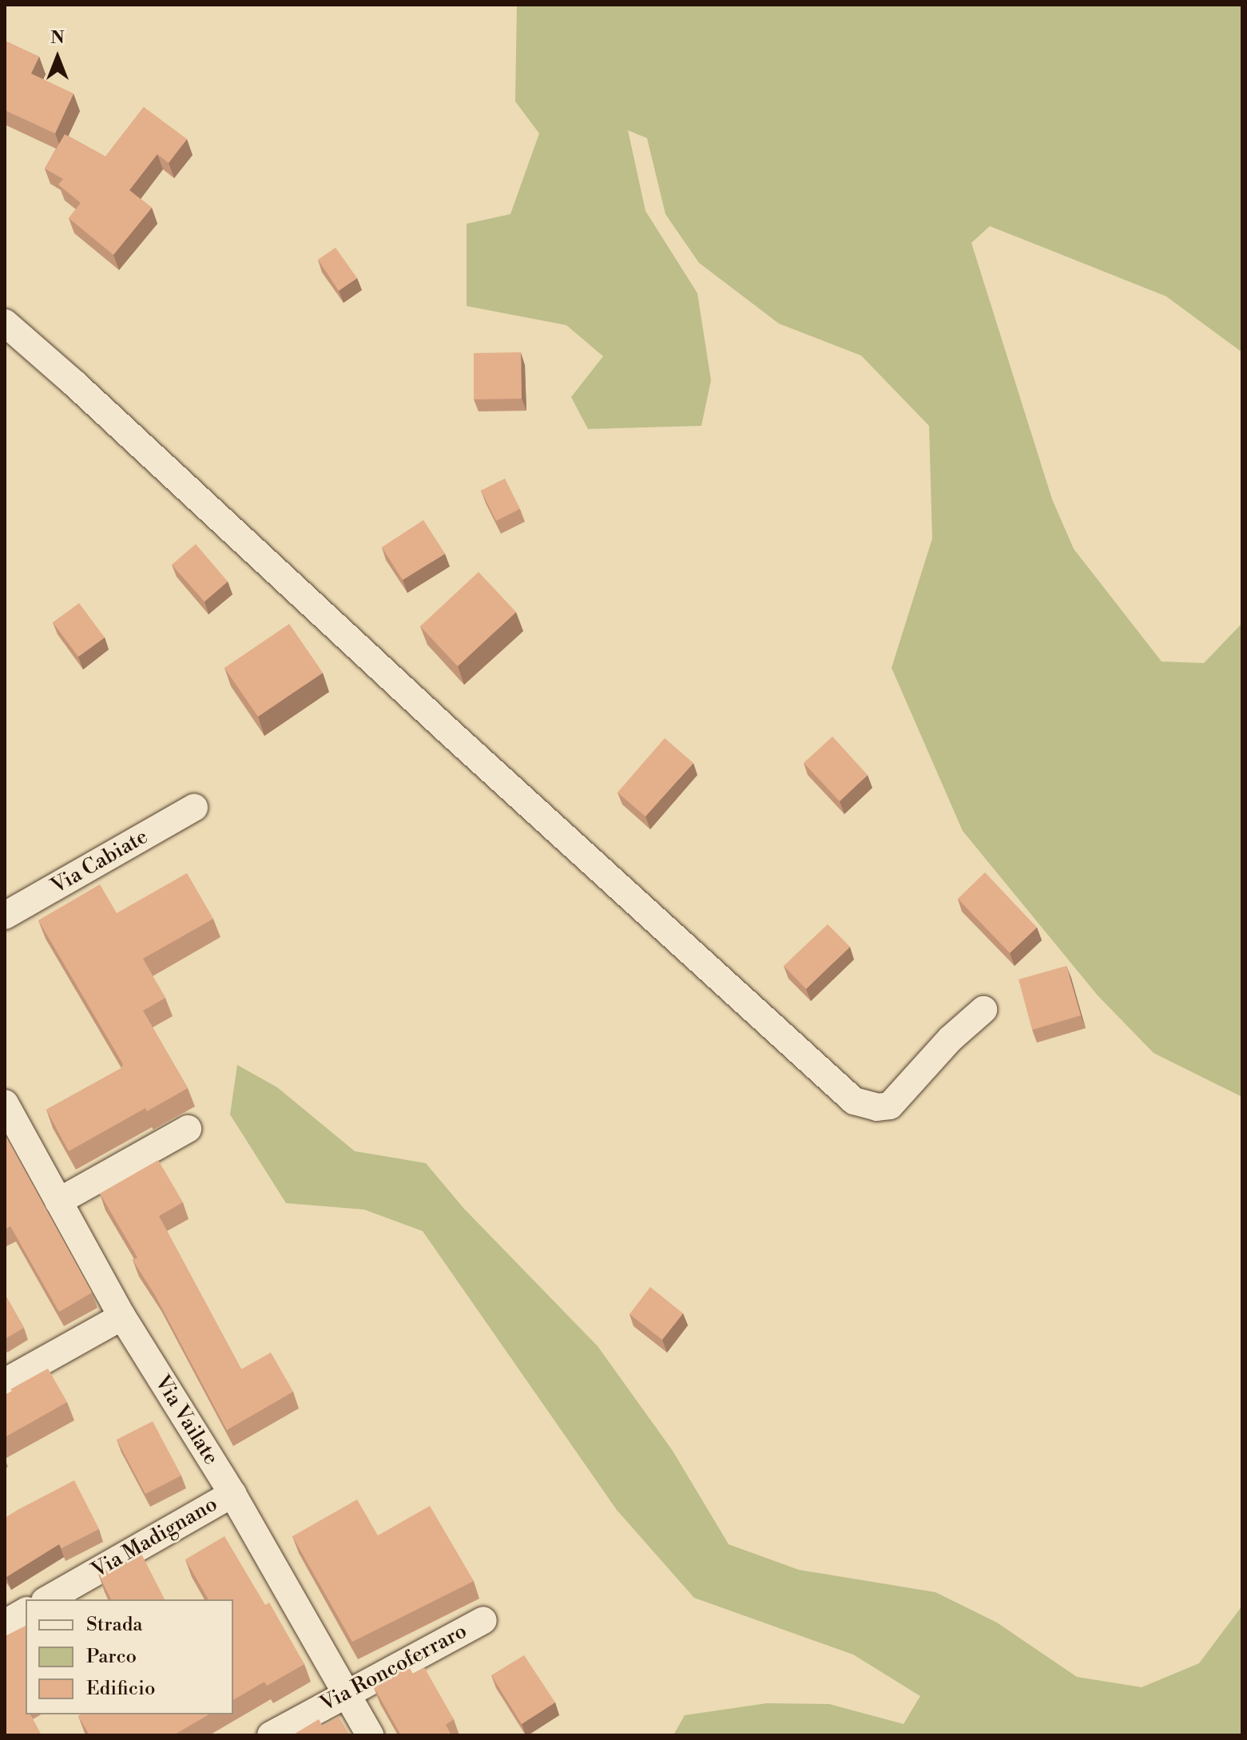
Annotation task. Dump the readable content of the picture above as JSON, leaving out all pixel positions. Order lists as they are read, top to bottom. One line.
{"streets":{"street":["Via Cabiate","Via Vailate","Via Madignano","Via Roncoferraro"]},"crossings":[["Via Vailate","Via Madignano"],["Via Vailate","Via Roncoferraro"]],"legend":["Strada","Parco","Edificio"],"north":"top"}
